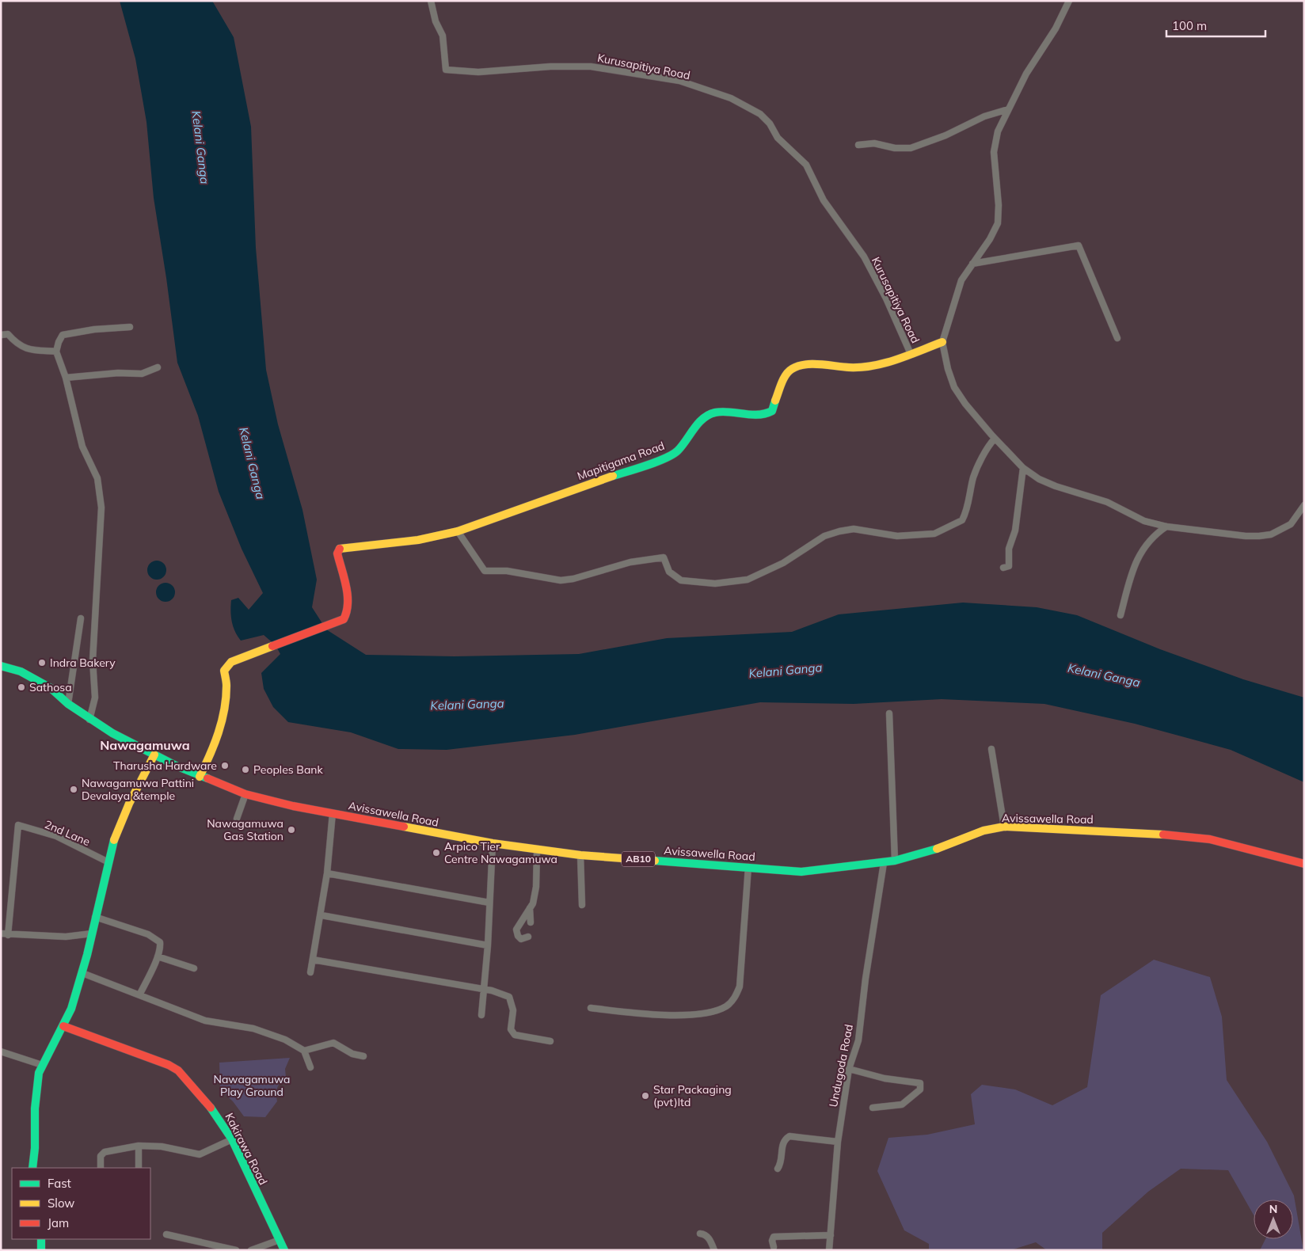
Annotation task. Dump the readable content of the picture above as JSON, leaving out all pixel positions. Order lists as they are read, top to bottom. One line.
{"streets":{"street":["Kurusapitiya Road","Mapitigama Road","Avissawella Road","2nd Lane","AB10","Undugoda Road","Kakirawa Road"]},"crossings":[["Kurusapitiya Road","Mapitigama Road"],["Mapitigama Road","Avissawella Road"],["Avissawella Road","Undugoda Road"]],"districts":["Nawagamuwa"],"water":["Kelani Ganga"],"parks":["Nawagamuwa Play Ground"],"places":["Indra Bakery","Sathosa","Tharusha Hardware","Peoples Bank","Nawagamuwa Pattini Devalaya &temple","Nawagamuwa Gas Station","Arpico Tier Centre Nawagamuwa","Star Packaging (pvt)ltd"],"legend":["Fast","Slow","Jam"],"scale_bar":"100 m","north":"top"}
